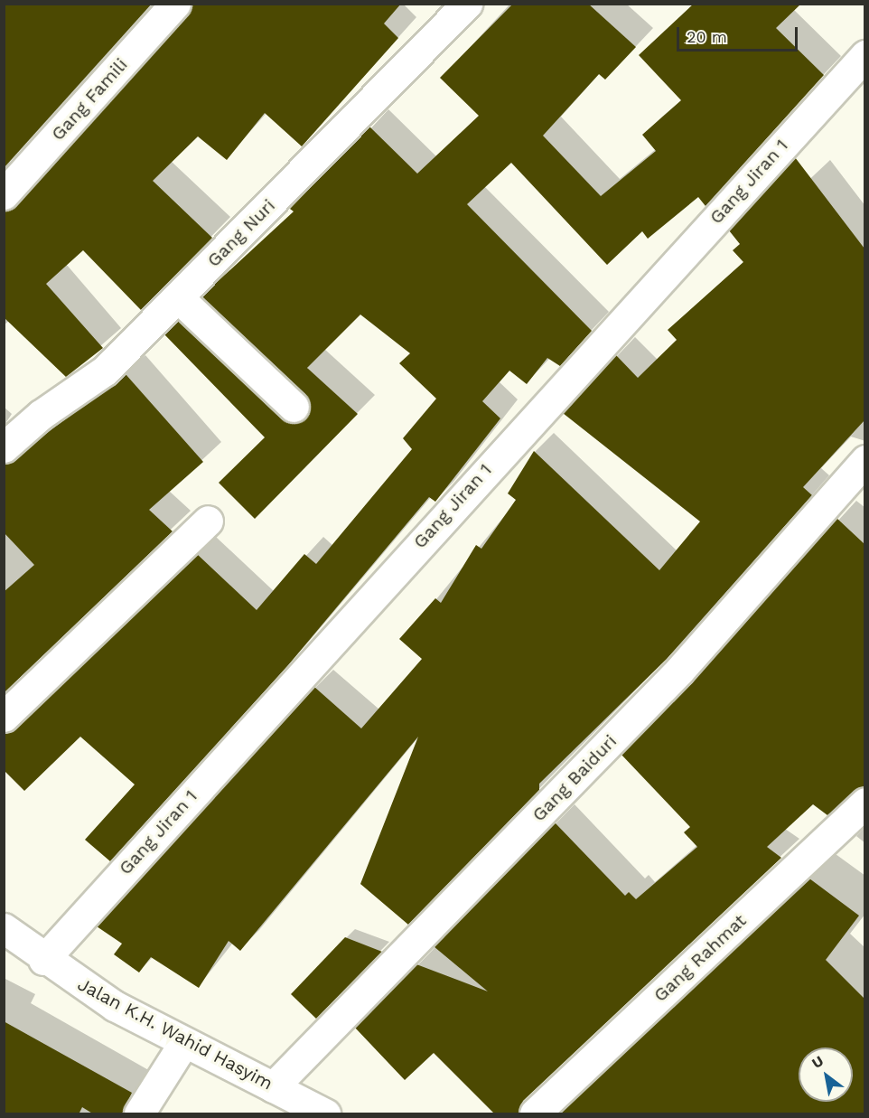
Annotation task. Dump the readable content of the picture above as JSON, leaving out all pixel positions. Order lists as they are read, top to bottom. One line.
{"streets":{"street":["Gang Famili","Gang Jiran 1","Gang Nuri","Gang Baiduri","Gang Rahmat","Jalan K.H. Wahid Hasyim"]},"crossings":[["Gang Jiran 1","Jalan K.H. Wahid Hasyim"],["Gang Baiduri","Jalan K.H. Wahid Hasyim"]],"scale_bar":"20 m","north":"top left"}
